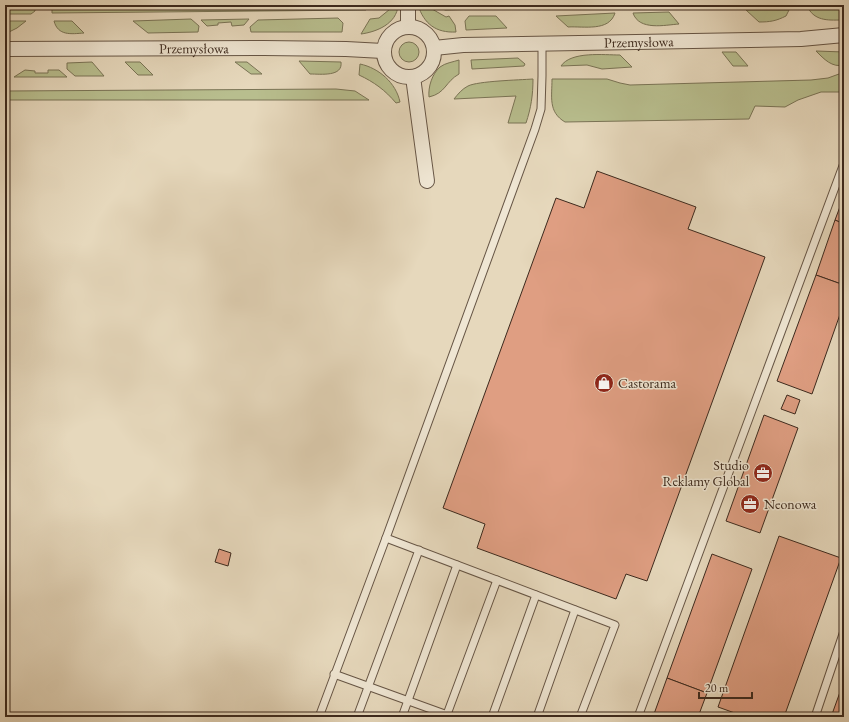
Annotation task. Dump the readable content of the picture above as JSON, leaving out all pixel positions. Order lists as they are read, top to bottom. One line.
{"streets":{"street":["Przemysłowa"]},"places":{"shop":["Castorama"],"office":["Studio Reklamy Global","Neonowa"]},"scale_bar":"20 m"}
